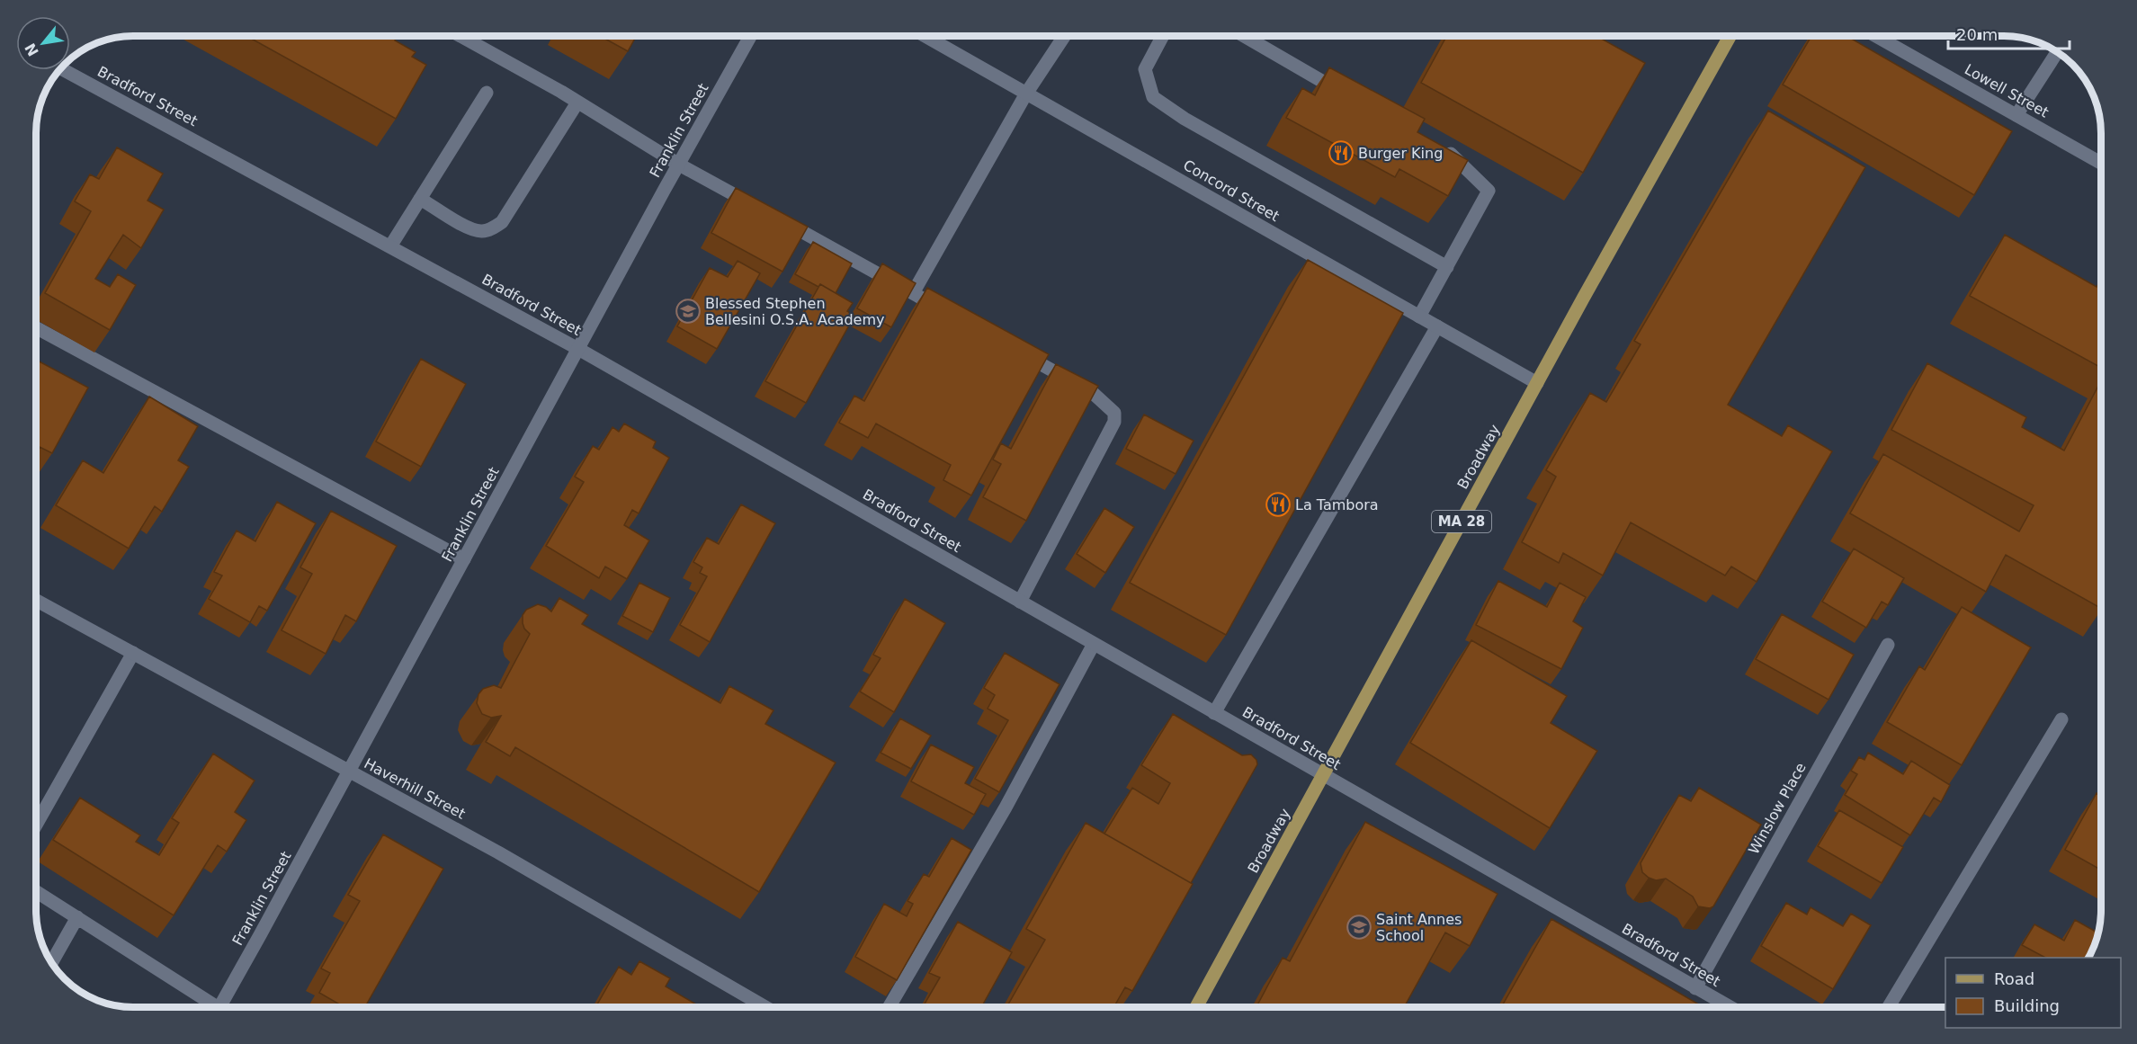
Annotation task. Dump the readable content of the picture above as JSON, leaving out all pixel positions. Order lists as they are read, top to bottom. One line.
{"streets":{"main road":["Broadway","MA 28"],"street":["Lowell Street","Bradford Street","Franklin Street","Concord Street","Haverhill Street","Winslow Place"]},"crossings":[["Bradford Street","Franklin Street"],["Bradford Street","Broadway"],["Bradford Street","Winslow Place"],["Franklin Street","Haverhill Street"],["Concord Street","Broadway"]],"places":{"restaurant":["Burger King","La Tambora"],"school or university":["Blessed Stephen Bellesini O.S.A. Academy","Saint Annes School"]},"legend":["Road","Building"],"scale_bar":"20 m","north":"bottom left"}
